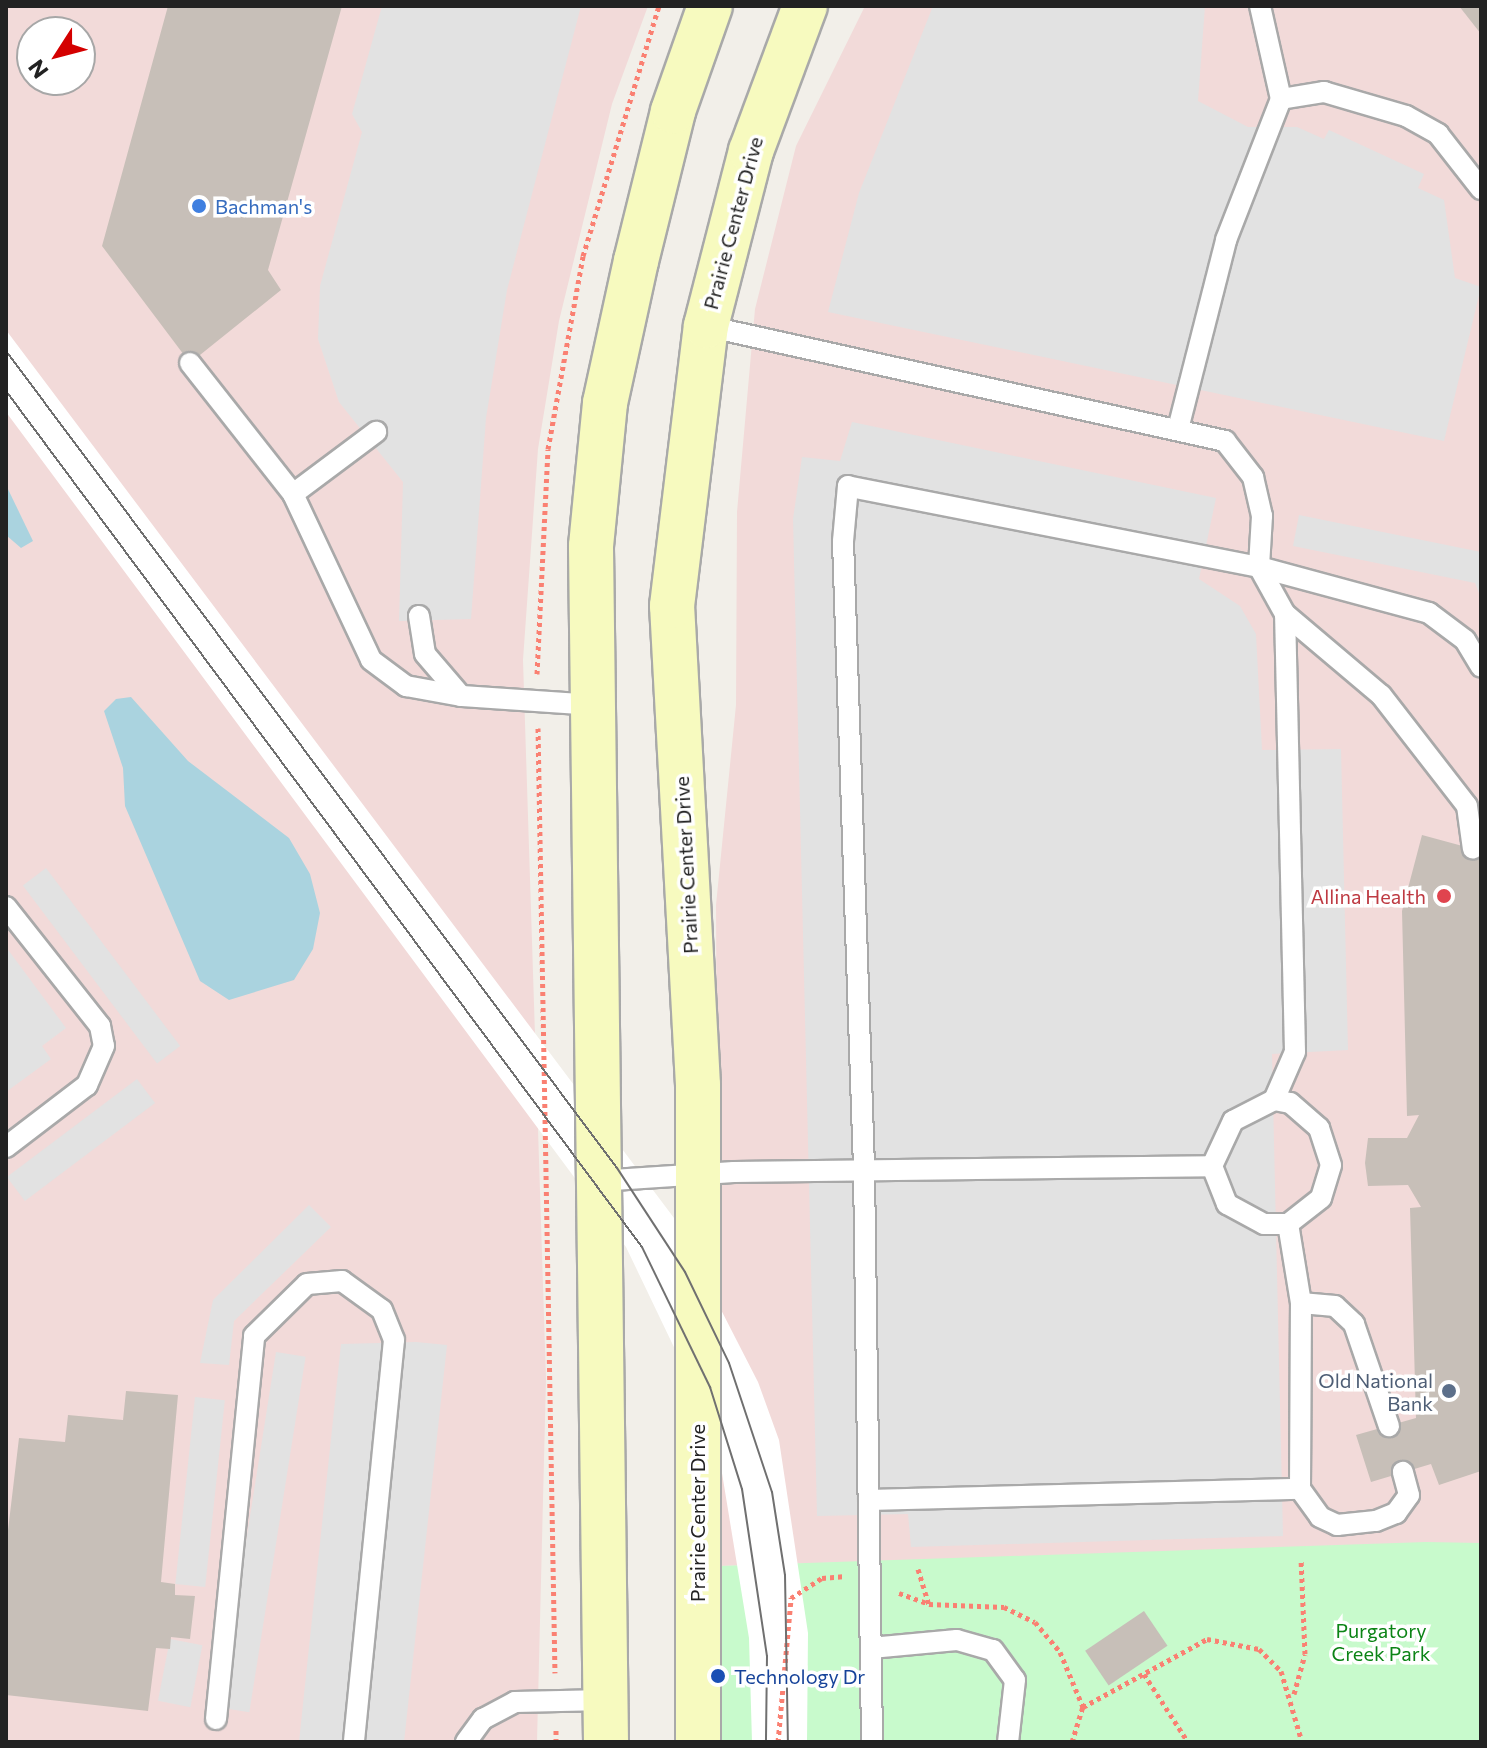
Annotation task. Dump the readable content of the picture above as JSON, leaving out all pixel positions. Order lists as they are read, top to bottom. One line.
{"streets":{"main road":["Prairie Center Drive"]},"parks":["Purgatory Creek Park"],"places":["Bachman's","Allina Health","Old National Bank","Technology Dr"],"north":"bottom left"}
